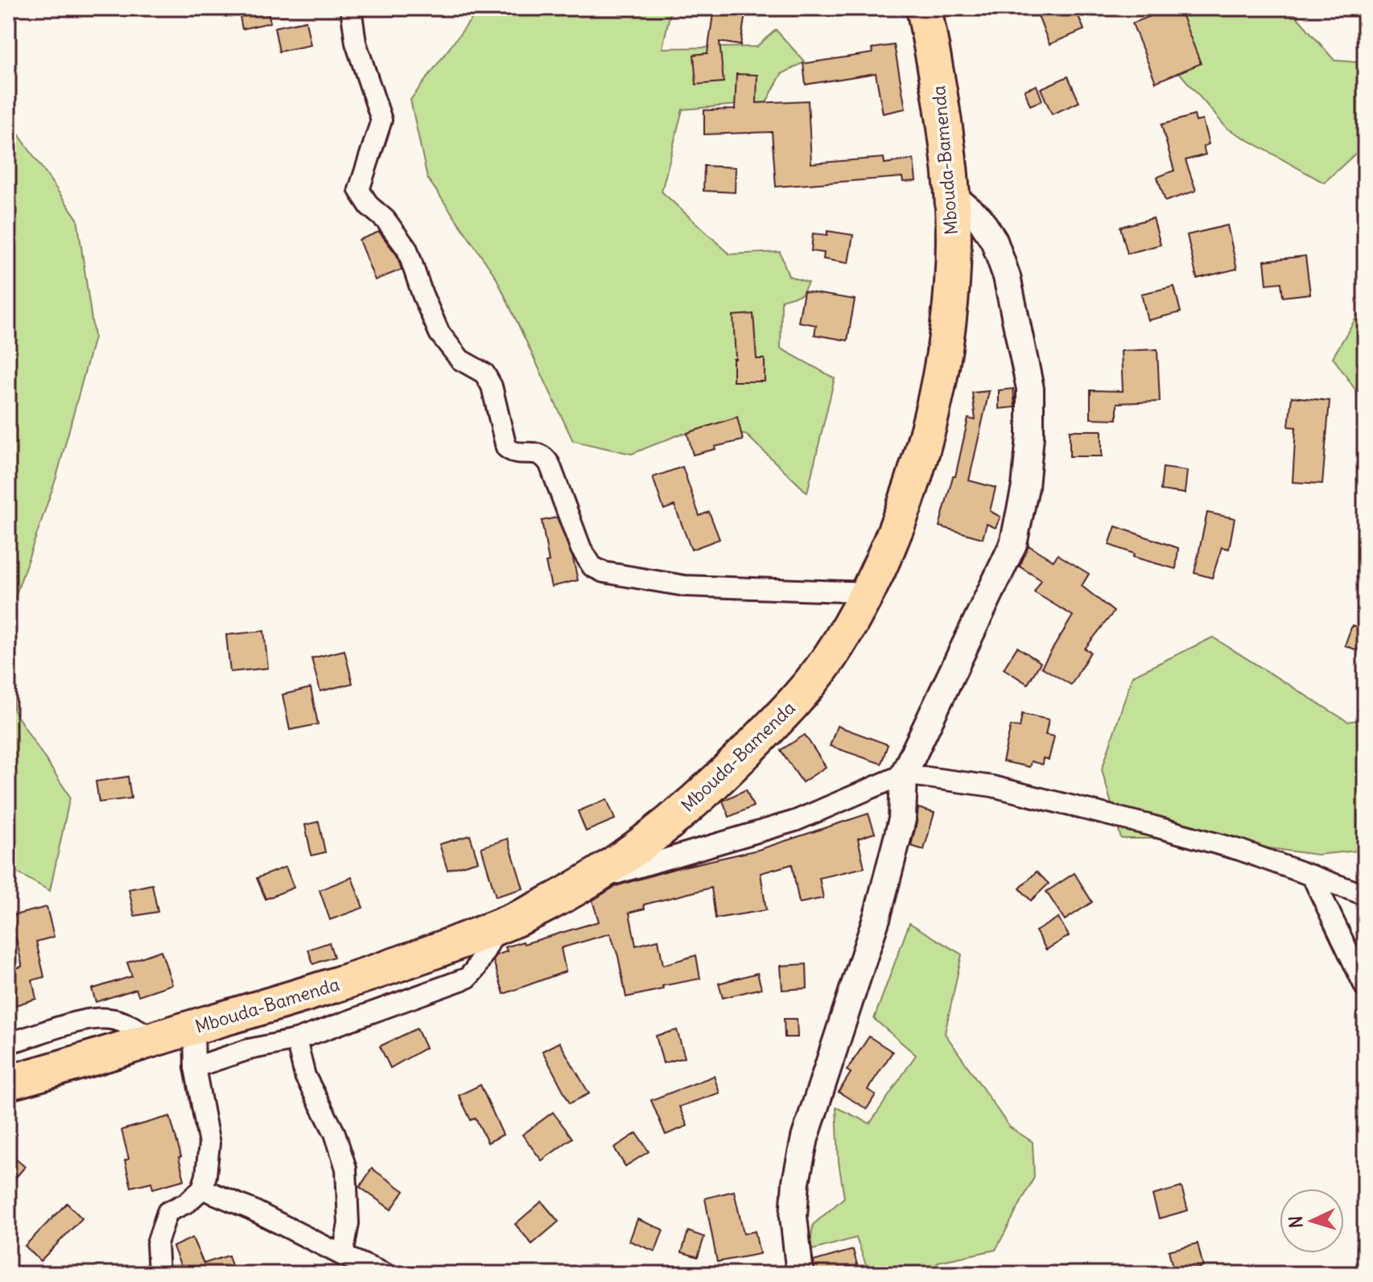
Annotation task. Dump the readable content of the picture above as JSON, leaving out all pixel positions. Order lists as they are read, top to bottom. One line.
{"streets":{"highway":["Mbouda-Bamenda"]},"north":"left"}
